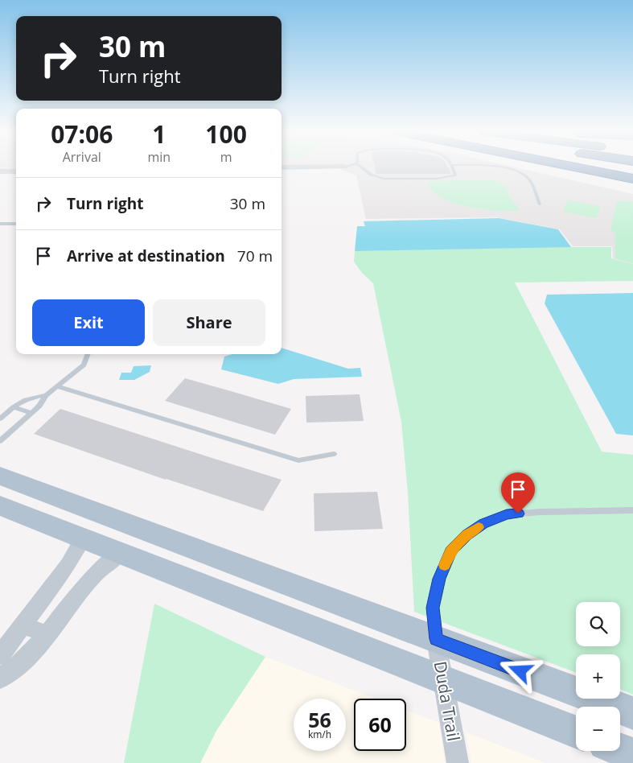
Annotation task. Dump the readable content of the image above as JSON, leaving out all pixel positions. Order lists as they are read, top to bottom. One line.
{"streets":{"street":["Duda Trail"]},"page":{"turn":["30 m","Turn right"],"eta":["07:06","Arrival","1","min","100","m"],"list":[{"name":"Turn right","value":"30 m"},{"name":"Arrive at destination","value":"70 m"}],"buttons":["Exit","Share"],"map_buttons":["+","−"],"speed":"56 km/h","limit":"60"}}
